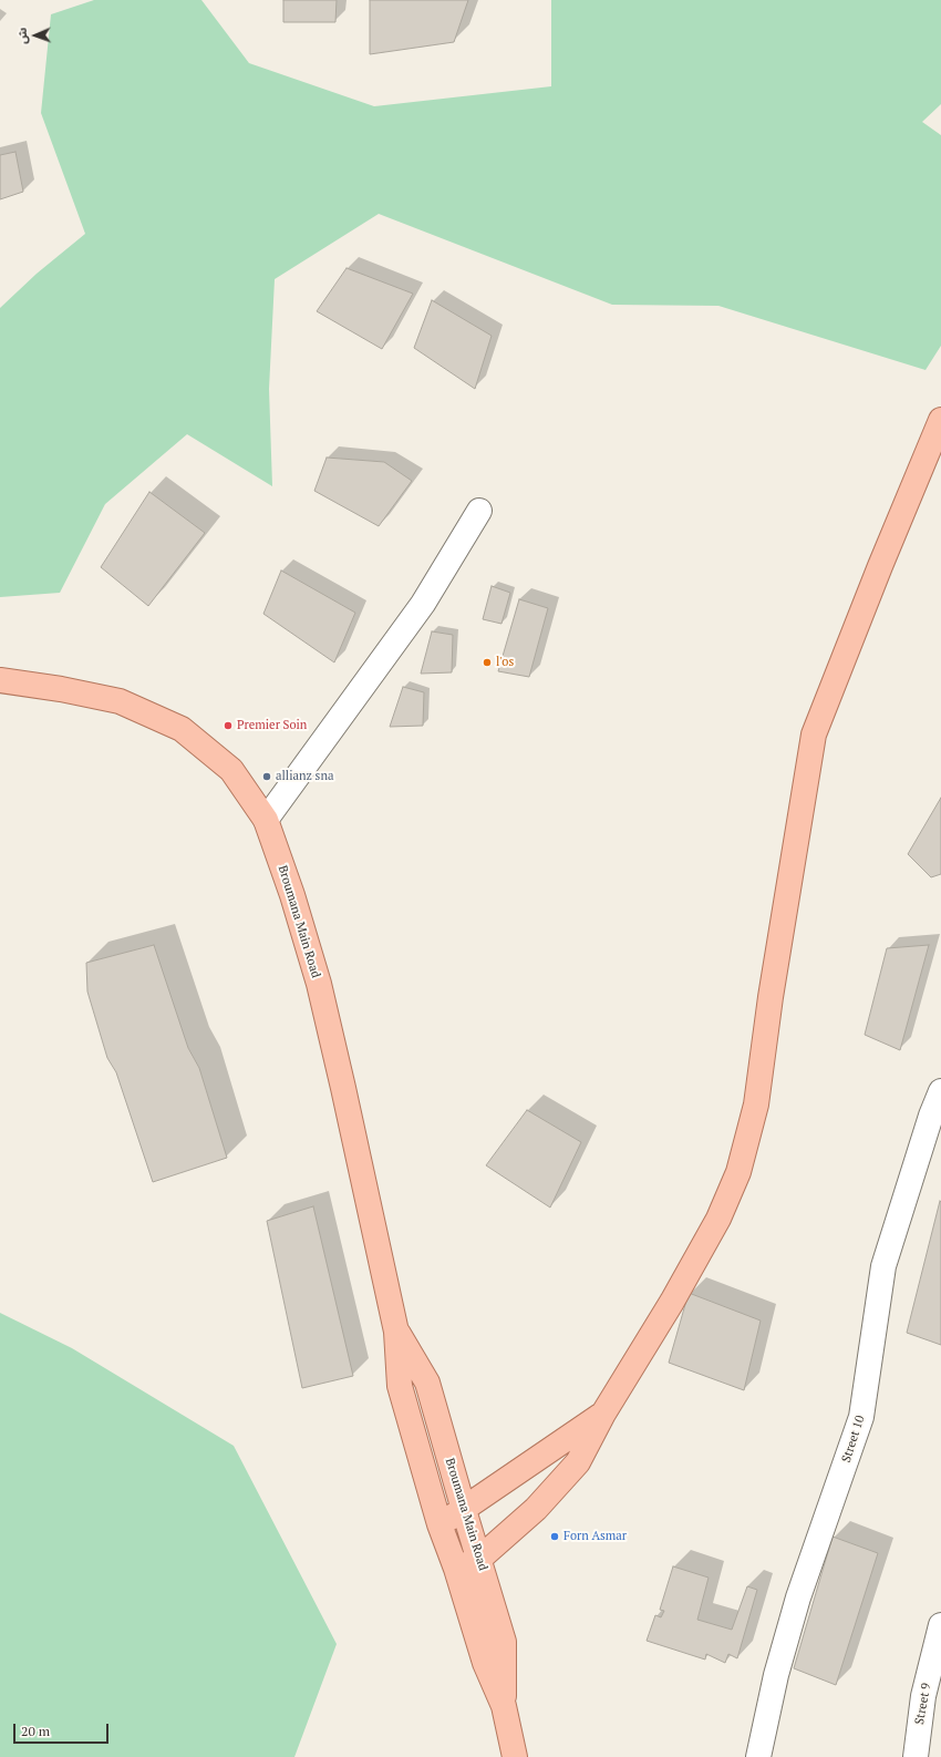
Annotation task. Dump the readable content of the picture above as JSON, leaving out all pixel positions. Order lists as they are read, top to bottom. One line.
{"streets":{"main road":["Broumana Main Road"],"street":["Street 10","Street 9"]},"places":["l'os","Premier Soin","allianz sna","Forn Asmar"],"scale_bar":"20 m","north":"left"}
